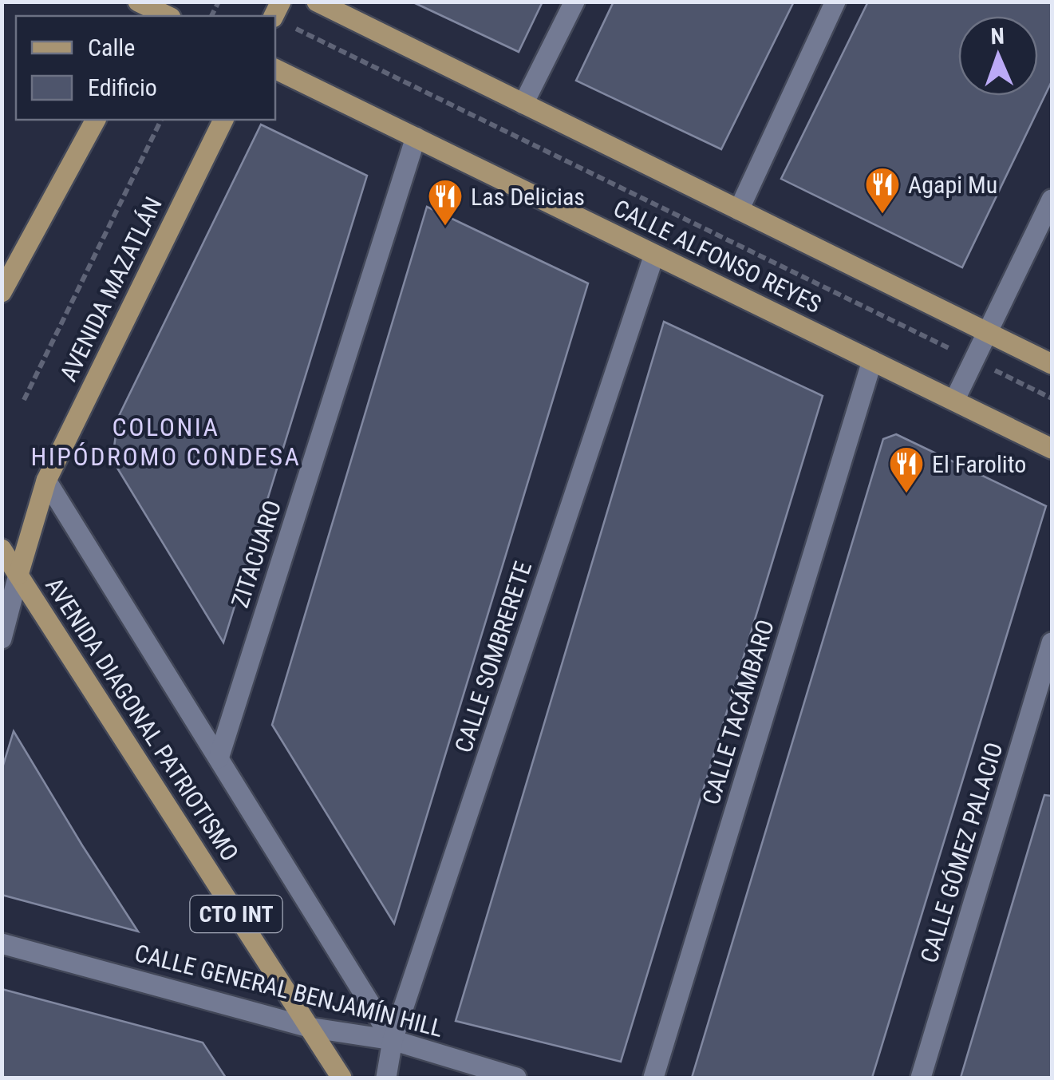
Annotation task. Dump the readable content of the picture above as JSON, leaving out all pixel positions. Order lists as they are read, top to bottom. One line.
{"streets":{"main road":["CALLE ALFONSO REYES","AVENIDA MAZATLÁN","AVENIDA DIAGONAL PATRIOTISMO","CTO INT"],"street":["ZITACUARO","CALLE SOMBRERETE","CALLE TACÁMBARO","CALLE GÓMEZ PALACIO","CALLE GENERAL BENJAMÍN HILL"]},"crossings":[["CALLE ALFONSO REYES","ZITACUARO"],["CALLE ALFONSO REYES","CALLE SOMBRERETE"],["CALLE ALFONSO REYES","CALLE TACÁMBARO"],["AVENIDA MAZATLÁN","AVENIDA DIAGONAL PATRIOTISMO"],["CALLE SOMBRERETE","CALLE GENERAL BENJAMÍN HILL"],["AVENIDA DIAGONAL PATRIOTISMO","CALLE GENERAL BENJAMÍN HILL"]],"districts":["COLONIA HIPÓDROMO CONDESA"],"places":{"restaurant":["Agapi Mu","Las Delicias","El Farolito"]},"legend":["Calle","Edificio"],"north":"top"}
